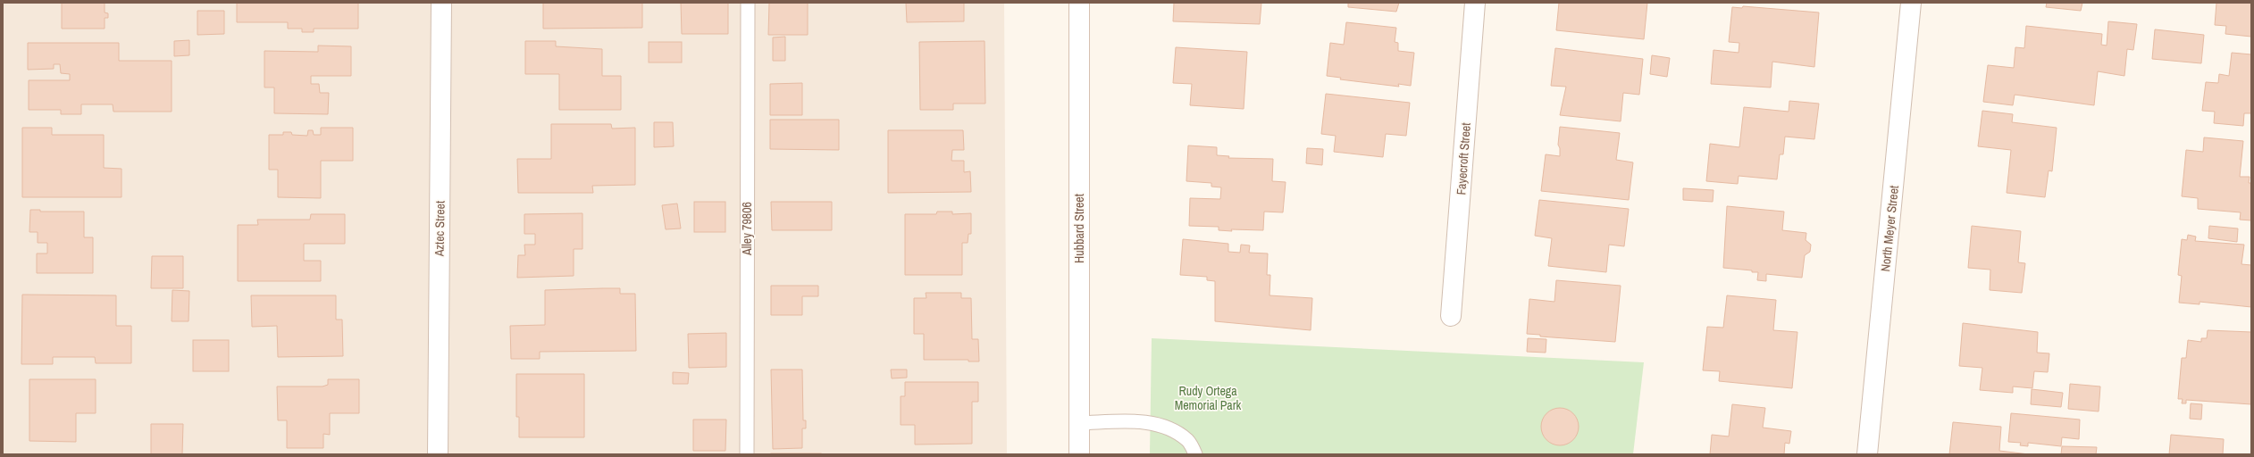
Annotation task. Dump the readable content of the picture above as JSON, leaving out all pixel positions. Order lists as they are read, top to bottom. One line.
{"streets":{"street":["Fayecroft Street","Aztec Street","Hubbard Street","North Meyer Street"],"lane":["Alley 79806"]},"parks":["Rudy Ortega Memorial Park"]}
